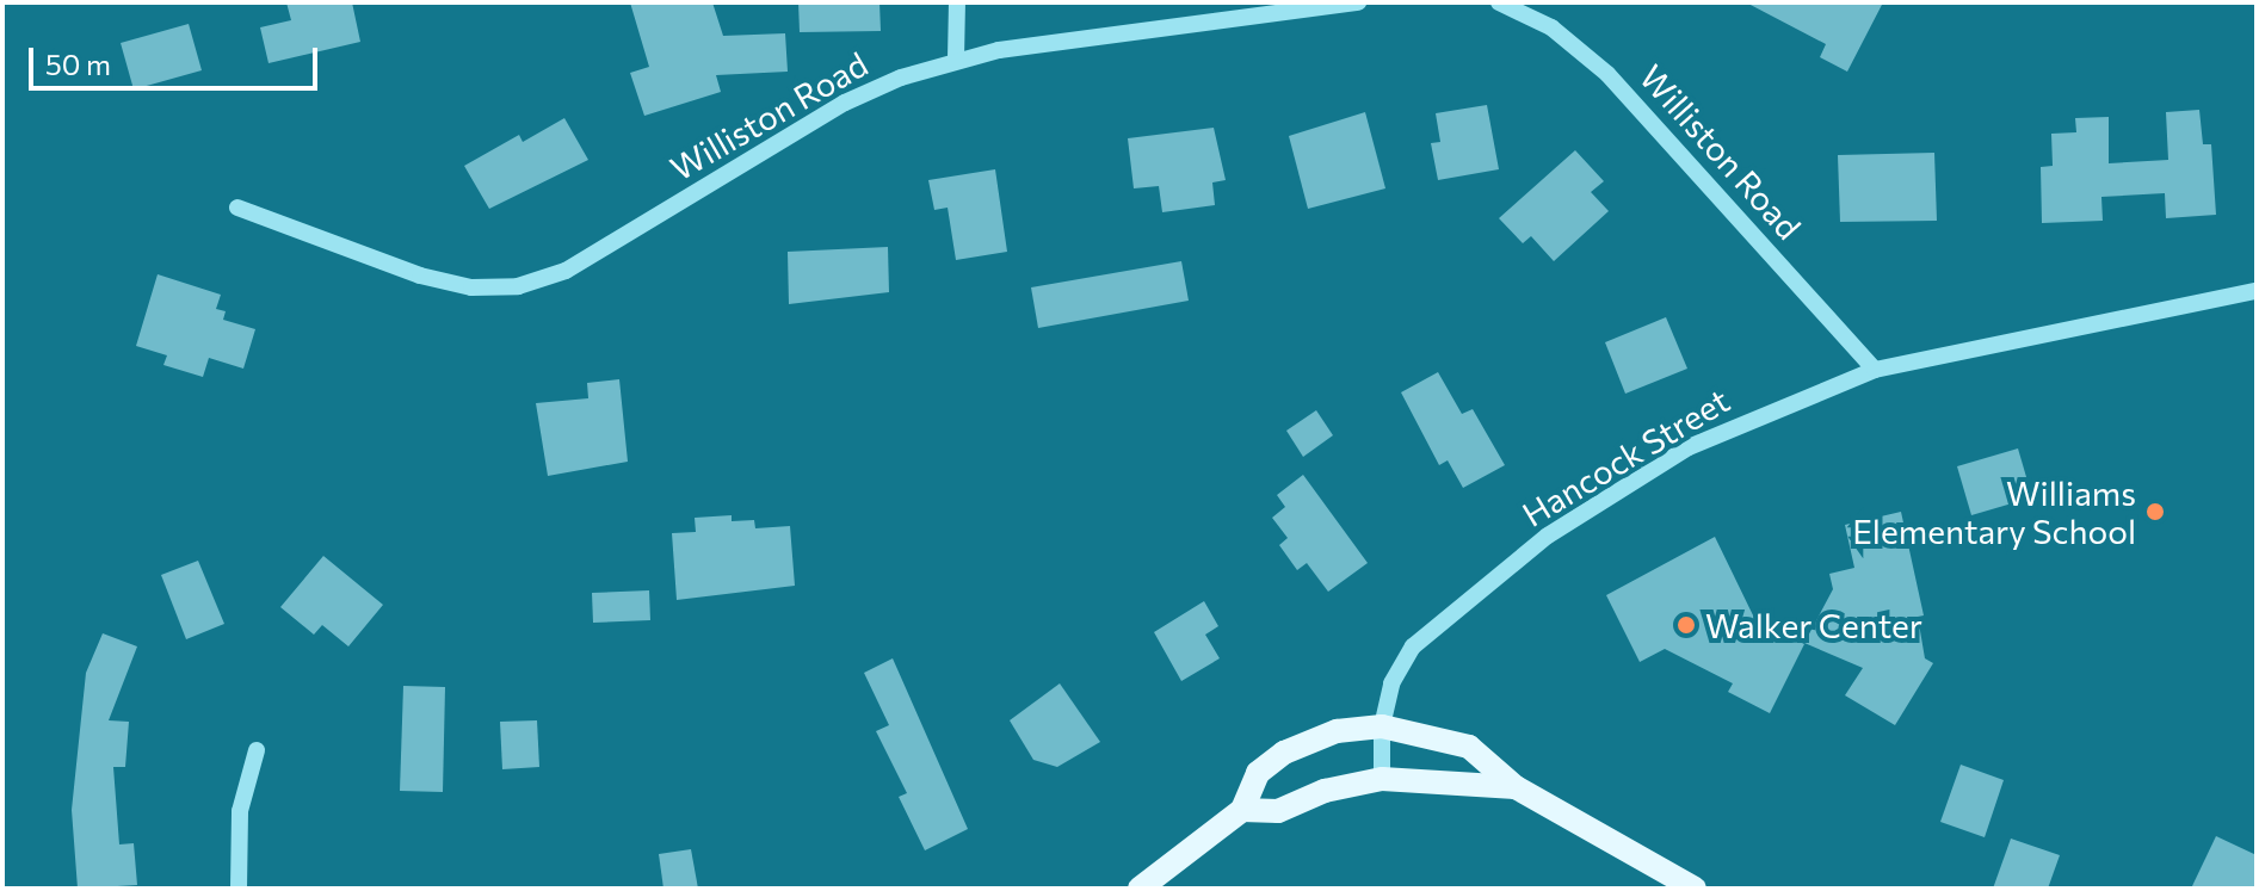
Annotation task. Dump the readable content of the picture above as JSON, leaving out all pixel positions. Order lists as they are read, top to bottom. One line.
{"streets":{"street":["Williston Road","Hancock Street"]},"crossings":[["Williston Road","Hancock Street"]],"places":["Williams Elementary School","Walker Center"],"scale_bar":"50 m"}
